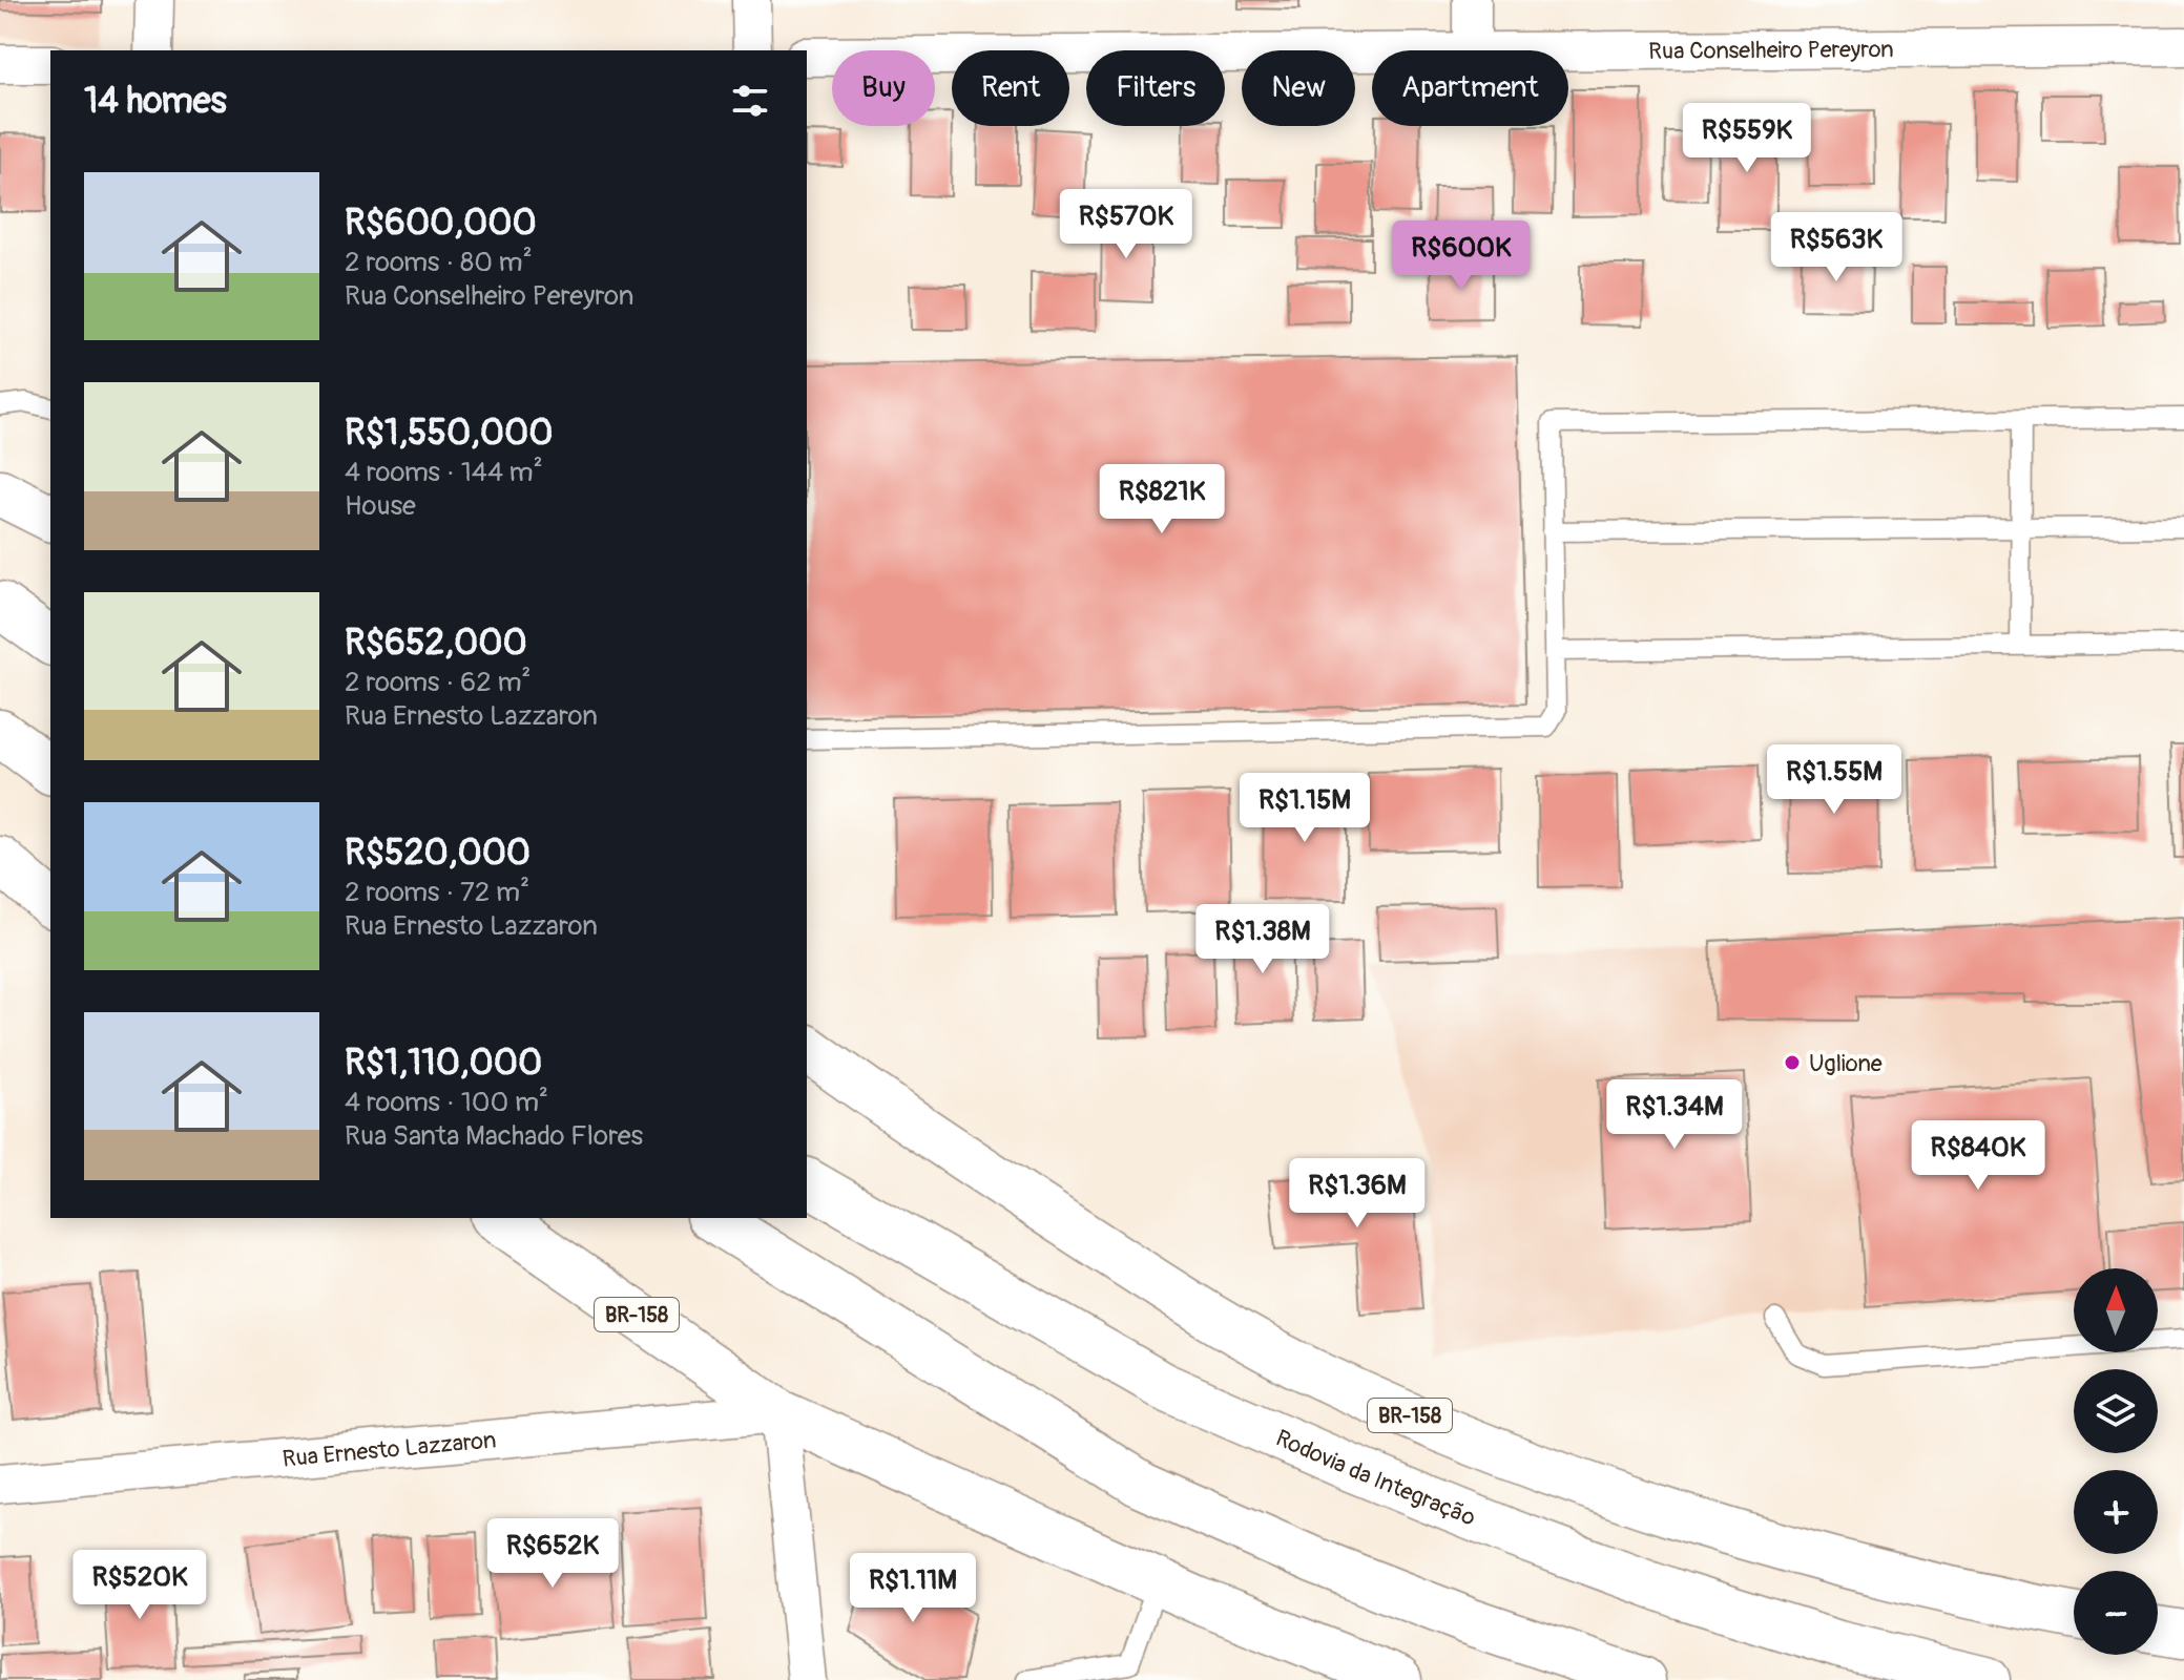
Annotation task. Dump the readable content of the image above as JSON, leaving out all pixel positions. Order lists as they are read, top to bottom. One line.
{"streets":{"highway":["BR-158","Rodovia da Integração"],"street":["Rua Conselheiro Pereyron","Rua Ernesto Lazzaron"]},"crossings":[["BR-158","Rua Ernesto Lazzaron"]],"places":["Uglione"],"north":"top","page":{"chip":["Buy","Rent","Filters","New","Apartment"],"heading":"14 homes","price":["R$559K","R$570K","R$563K","R$600K","R$821K","R$1.55M","R$1.15M","R$1.38M","R$1.34M","R$840K","R$1.36M","R$652K","R$520K","R$1.11M"],"list":[{"name":"R$600,000","note":"2 rooms · 80 m² · Rua Conselheiro Pereyron"},{"name":"R$1,550,000","note":"4 rooms · 144 m² · House"},{"name":"R$652,000","note":"2 rooms · 62 m² · Rua Ernesto Lazzaron"},{"name":"R$520,000","note":"2 rooms · 72 m² · Rua Ernesto Lazzaron"},{"name":"R$1,110,000","note":"4 rooms · 100 m² · Rua Santa Machado Flores"}],"map_buttons":["+","−"]}}
